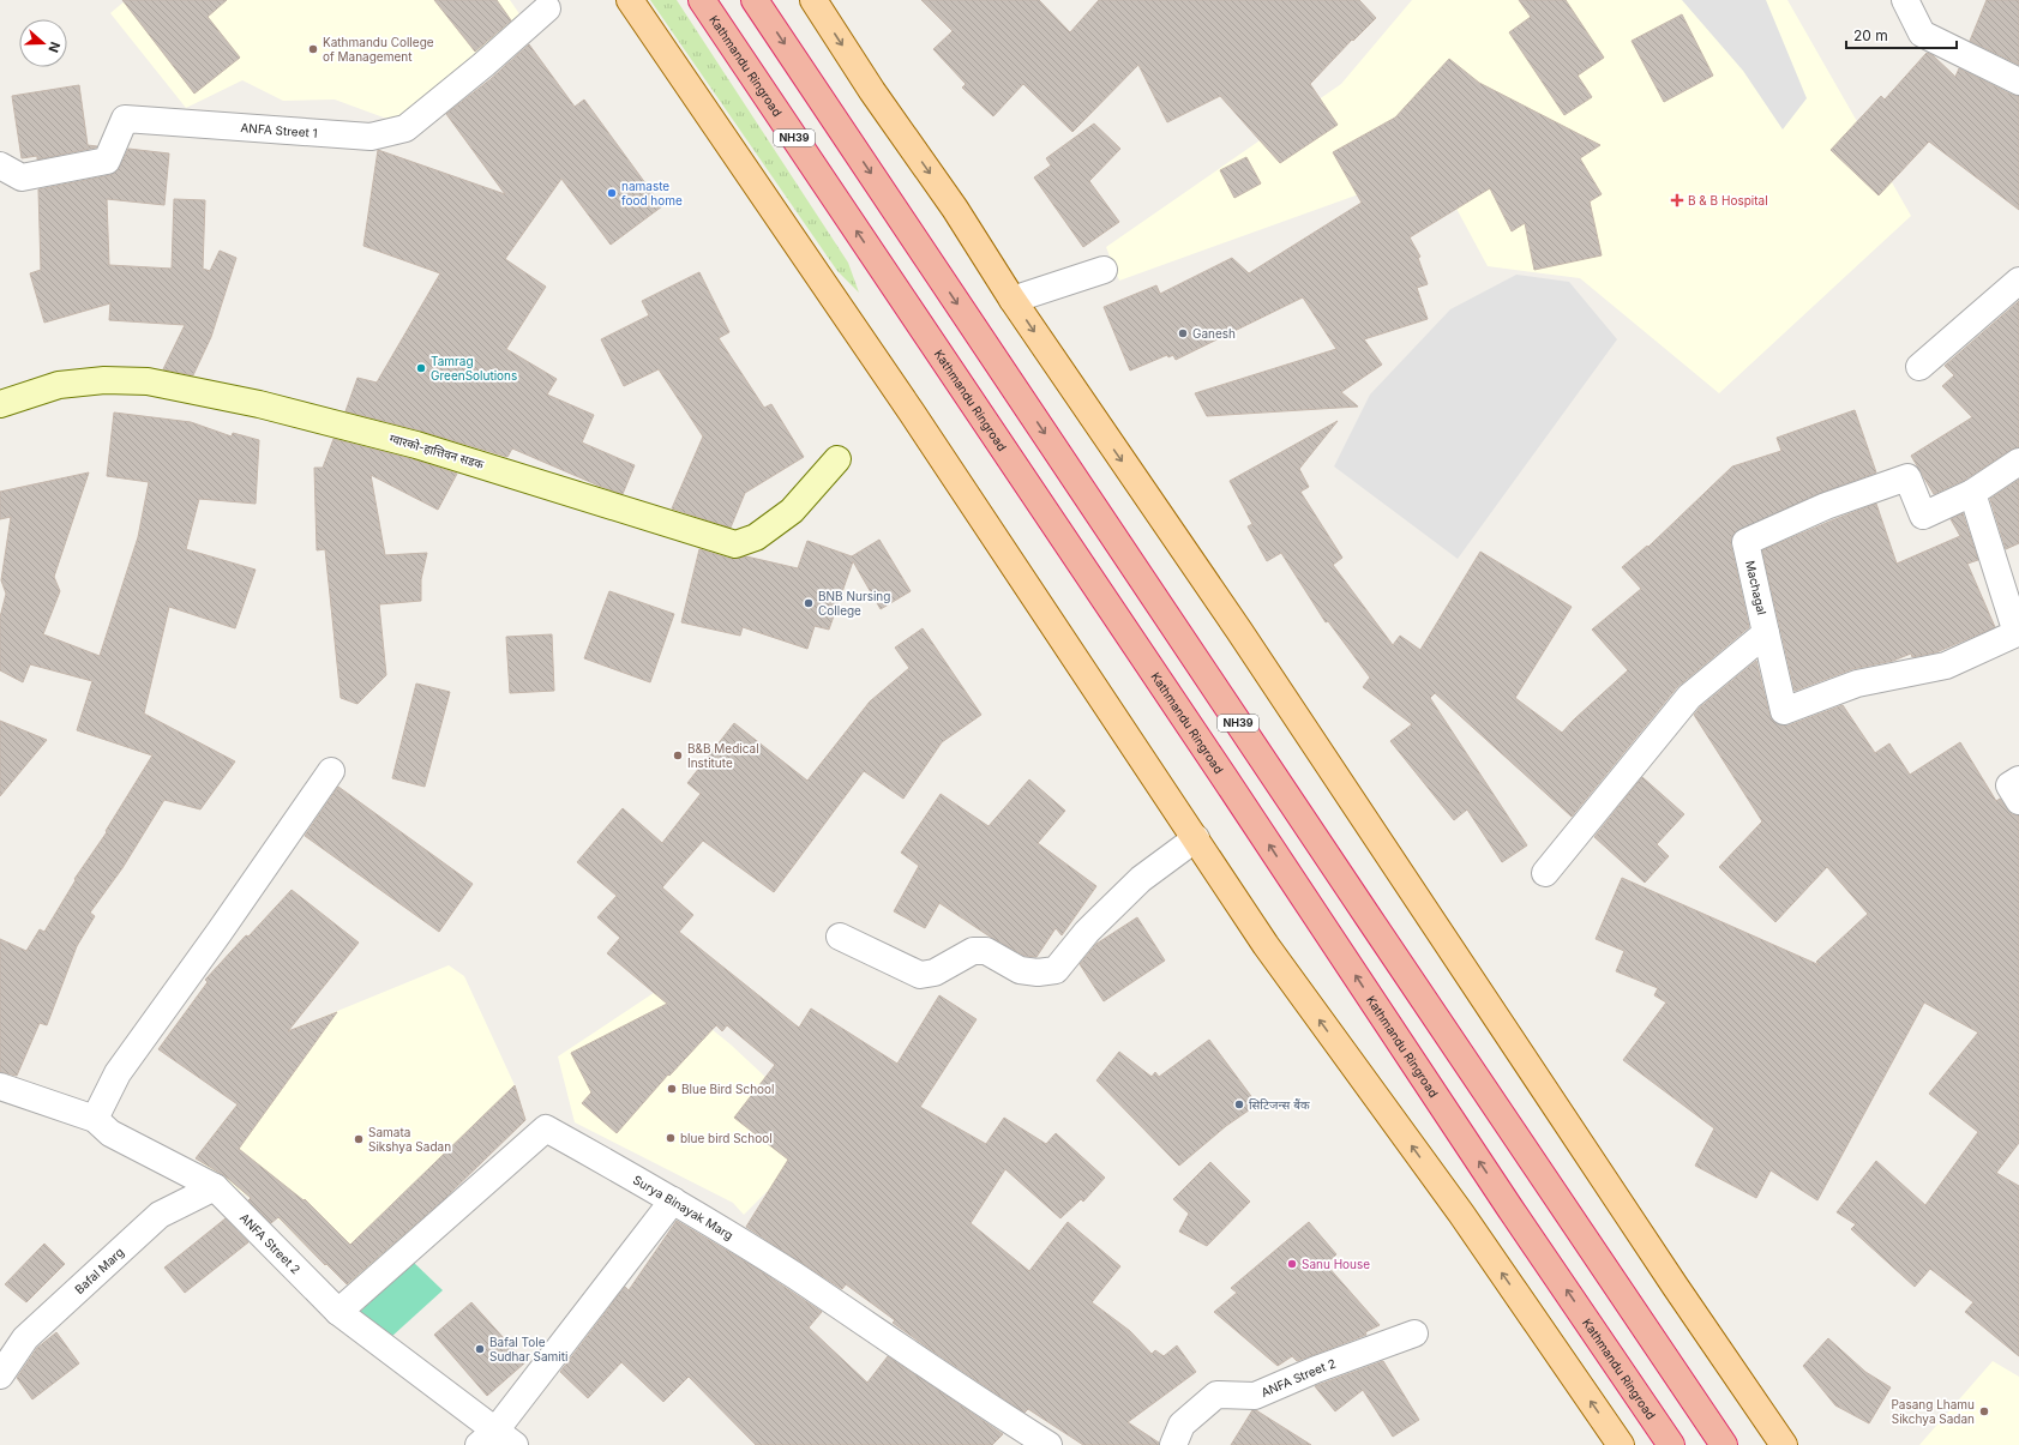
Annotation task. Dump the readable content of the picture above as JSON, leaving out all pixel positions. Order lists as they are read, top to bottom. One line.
{"streets":{"highway":["Kathmandu Ringroad","NH39"],"main road":["ग्वारको-हात्तिवन सडक"],"street":["ANFA Street 1","Machagal","Surya Binayak Marg","ANFA Street 2","Bafal Marg"]},"crossings":[["Surya Binayak Marg","ANFA Street 2"],["ANFA Street 2","Bafal Marg"]],"places":{"other":["Kathmandu College of Management","namaste food home","Ganesh","Tamrag GreenSolutions","BNB Nursing College","B&B Medical Institute","Blue Bird School","सिटिजन्स बैंक","blue bird School","Samata Sikshya Sadan","Sanu House","Bafal Tole Sudhar Samiti","Pasang Lhamu Sikchya Sadan"],"health":["B & B Hospital"]},"scale_bar":"20 m","north":"right"}
